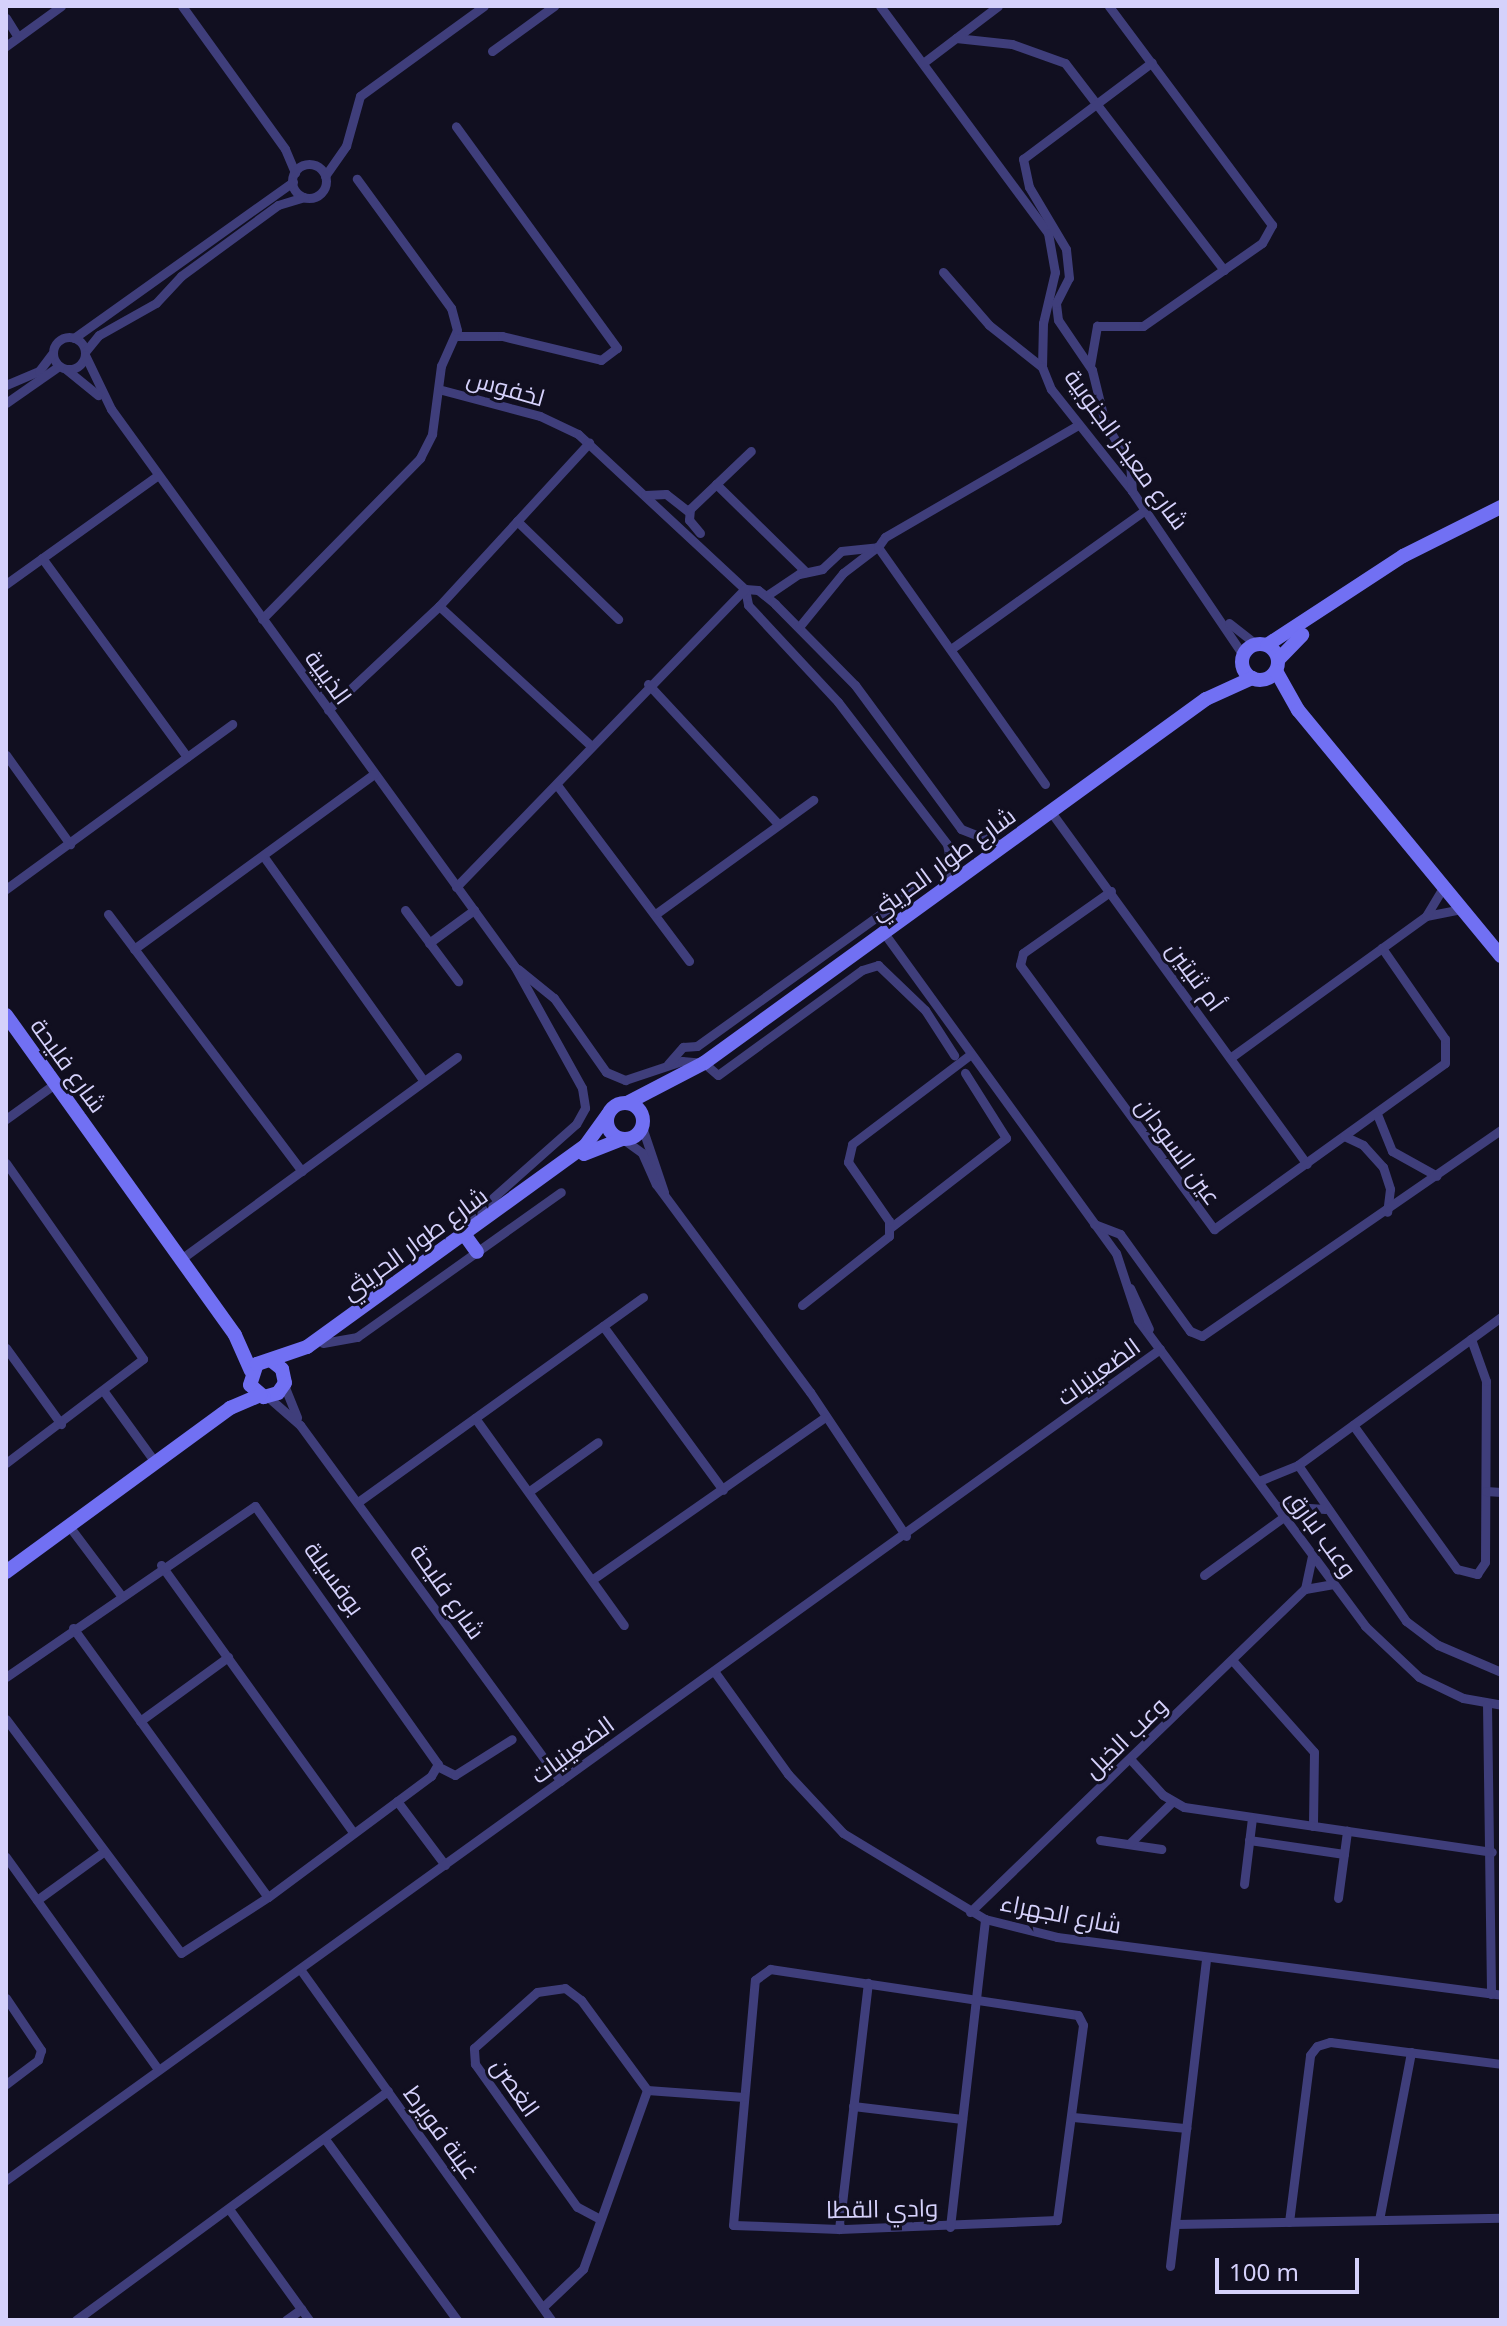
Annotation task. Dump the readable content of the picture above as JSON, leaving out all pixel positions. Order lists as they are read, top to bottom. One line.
{"streets":{"street":["لخفوس","شارع معيذر الجنوبية","الذيبية","شارع طوار الحريثي","أم ثنيتين","شارع فليحة","عين السودان","الضعينيات","وعب لبارق","بوفسيلة","وعب الخيل","شارع الجهراء","الغصن","غينة فويرط","وادي القطا"]},"crossings":[["لخفوس","الذيبية"],["لخفوس","شارع طوار الحريثي"],["شارع معيذر الجنوبية","شارع طوار الحريثي"],["الذيبية","شارع طوار الحريثي"],["شارع طوار الحريثي","أم ثنيتين"],["شارع طوار الحريثي","شارع فليحة"],["شارع طوار الحريثي","وعب لبارق"],["أم ثنيتين","عين السودان"],["شارع فليحة","الضعينيات"],["الضعينيات","وعب لبارق"],["الضعينيات","شارع الجهراء"],["الضعينيات","غينة فويرط"],["وعب الخيل","شارع الجهراء"]],"scale_bar":"100 m"}
